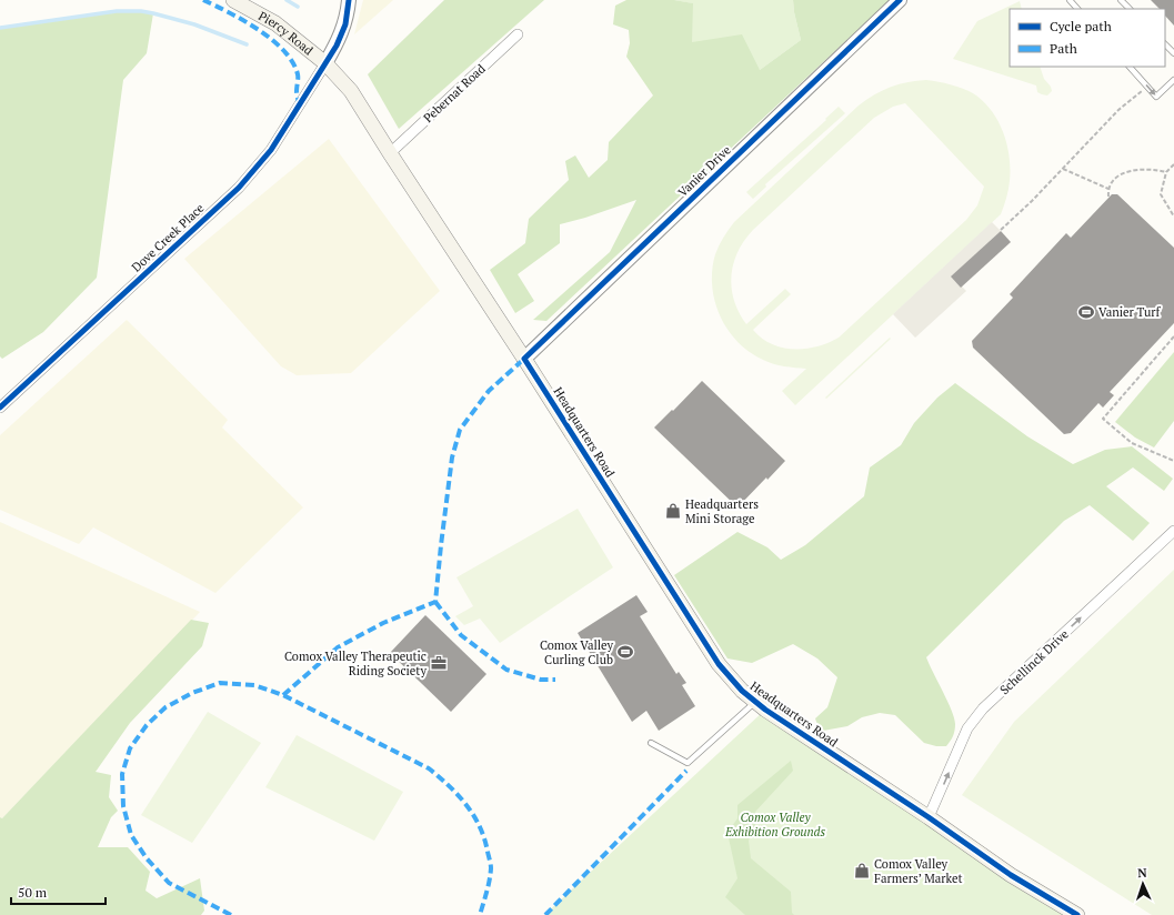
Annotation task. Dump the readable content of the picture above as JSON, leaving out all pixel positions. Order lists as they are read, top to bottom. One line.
{"streets":{"main road":["Piercy Road","Headquarters Road"],"street":["Pebernat Road","Vanier Drive","Dove Creek Place","Schellinck Drive"]},"crossings":[["Piercy Road","Dove Creek Place"],["Piercy Road","Headquarters Road"],["Pebernat Road","Headquarters Road"],["Vanier Drive","Headquarters Road"],["Headquarters Road","Schellinck Drive"]],"one_way":["Schellinck Drive"],"parks":["Comox Valley Exhibition Grounds"],"places":{"sports":["Vanier Turf","Comox Valley Curling Club"],"shop":["Headquarters Mini Storage","Comox Valley Farmers’ Market"],"office":["Comox Valley Therapeutic Riding Society"]},"legend":["Cycle path","Path"],"scale_bar":"50 m","north":"top"}
